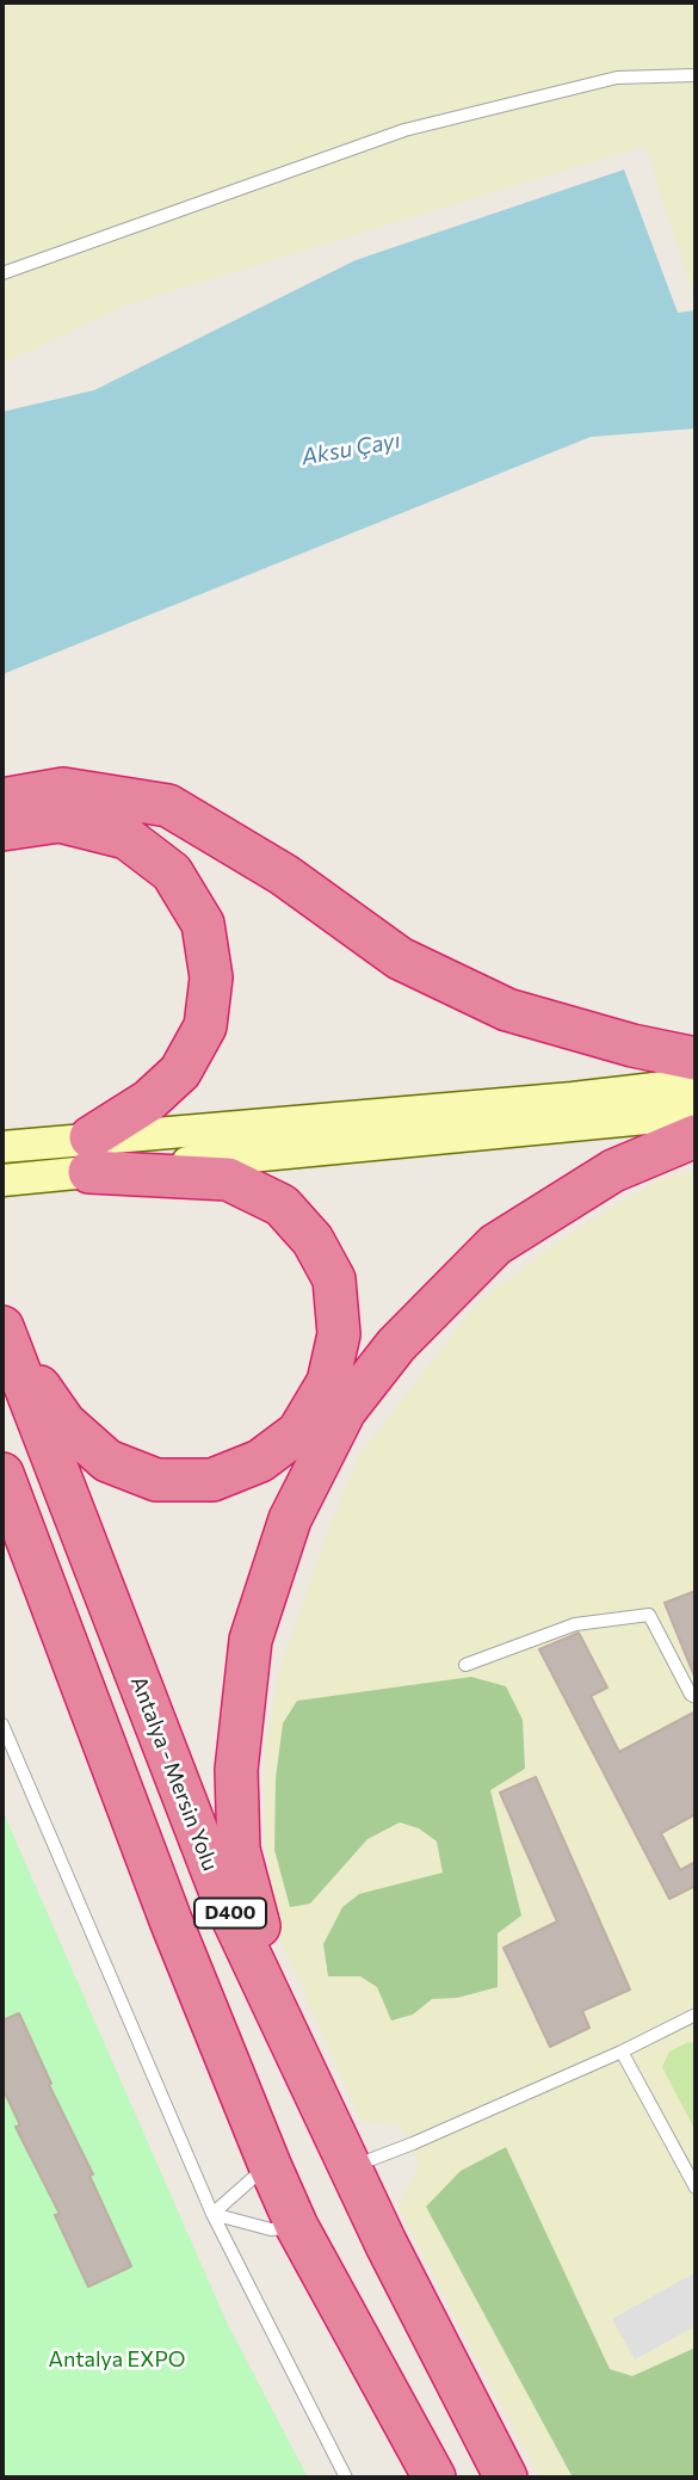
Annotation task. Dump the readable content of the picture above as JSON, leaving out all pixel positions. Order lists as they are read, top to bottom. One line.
{"streets":{"highway":["Antalya - Mersin Yolu","D400"]},"water":["Aksu Çayı"],"parks":["Antalya EXPO"]}
